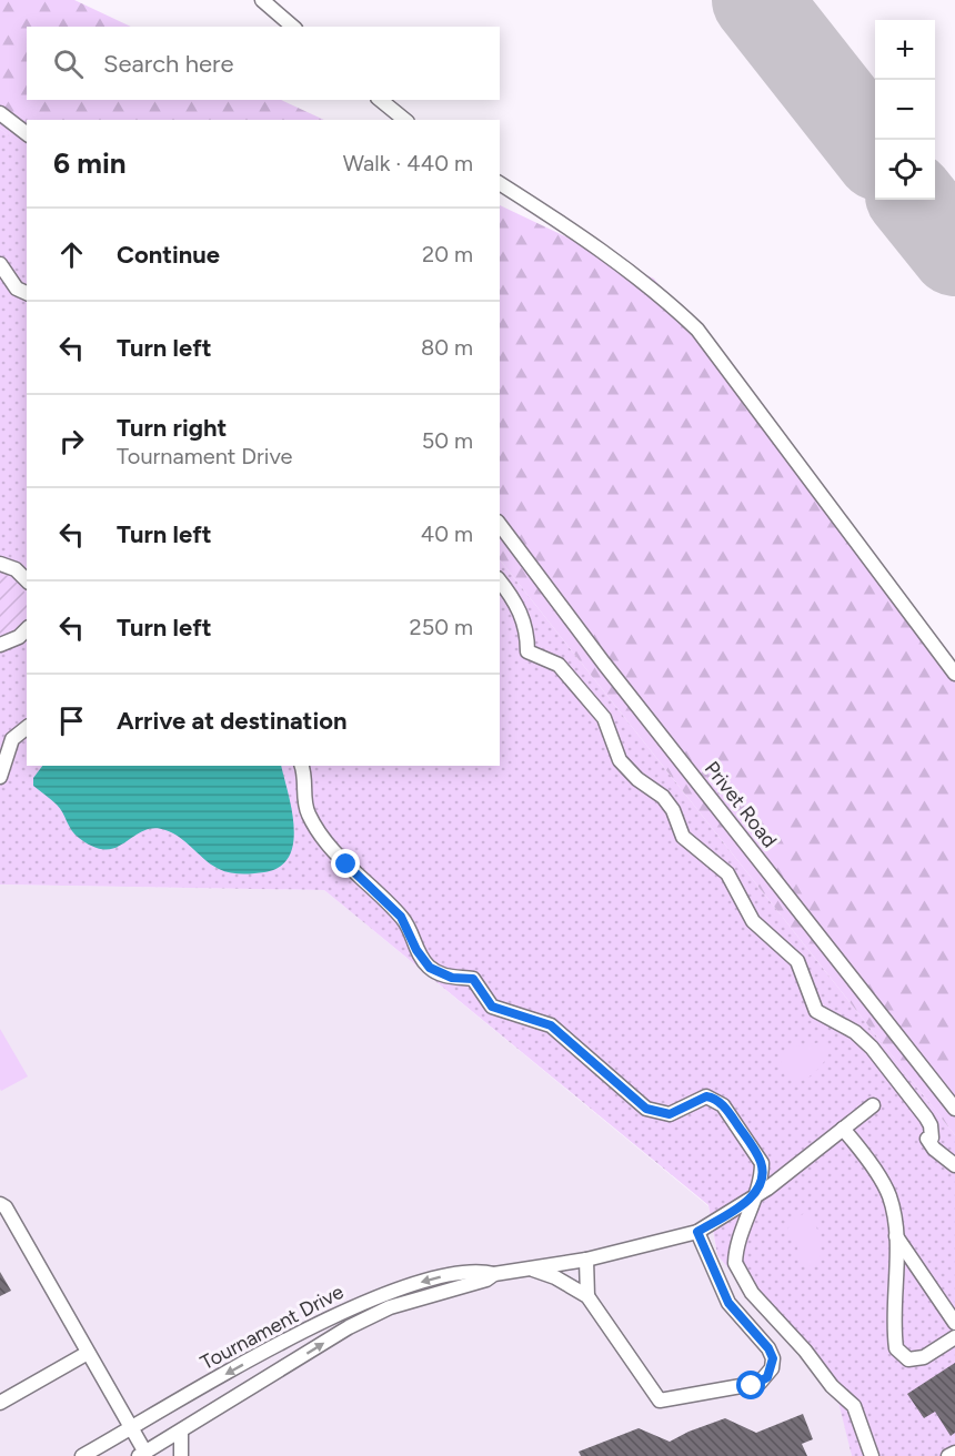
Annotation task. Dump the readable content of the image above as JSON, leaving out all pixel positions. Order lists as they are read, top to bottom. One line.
{"streets":{"street":["Privet Road","Tournament Drive"]},"page":{"map_buttons":["+","−"],"search":"Search here","heading":["6 min","Walk · 440 m"],"list":[["Continue","20 m"],["Turn left","80 m"],["Turn right","Tournament Drive","50 m"],["Turn left","40 m"],["Turn left","250 m"],"Arrive at destination"]}}
